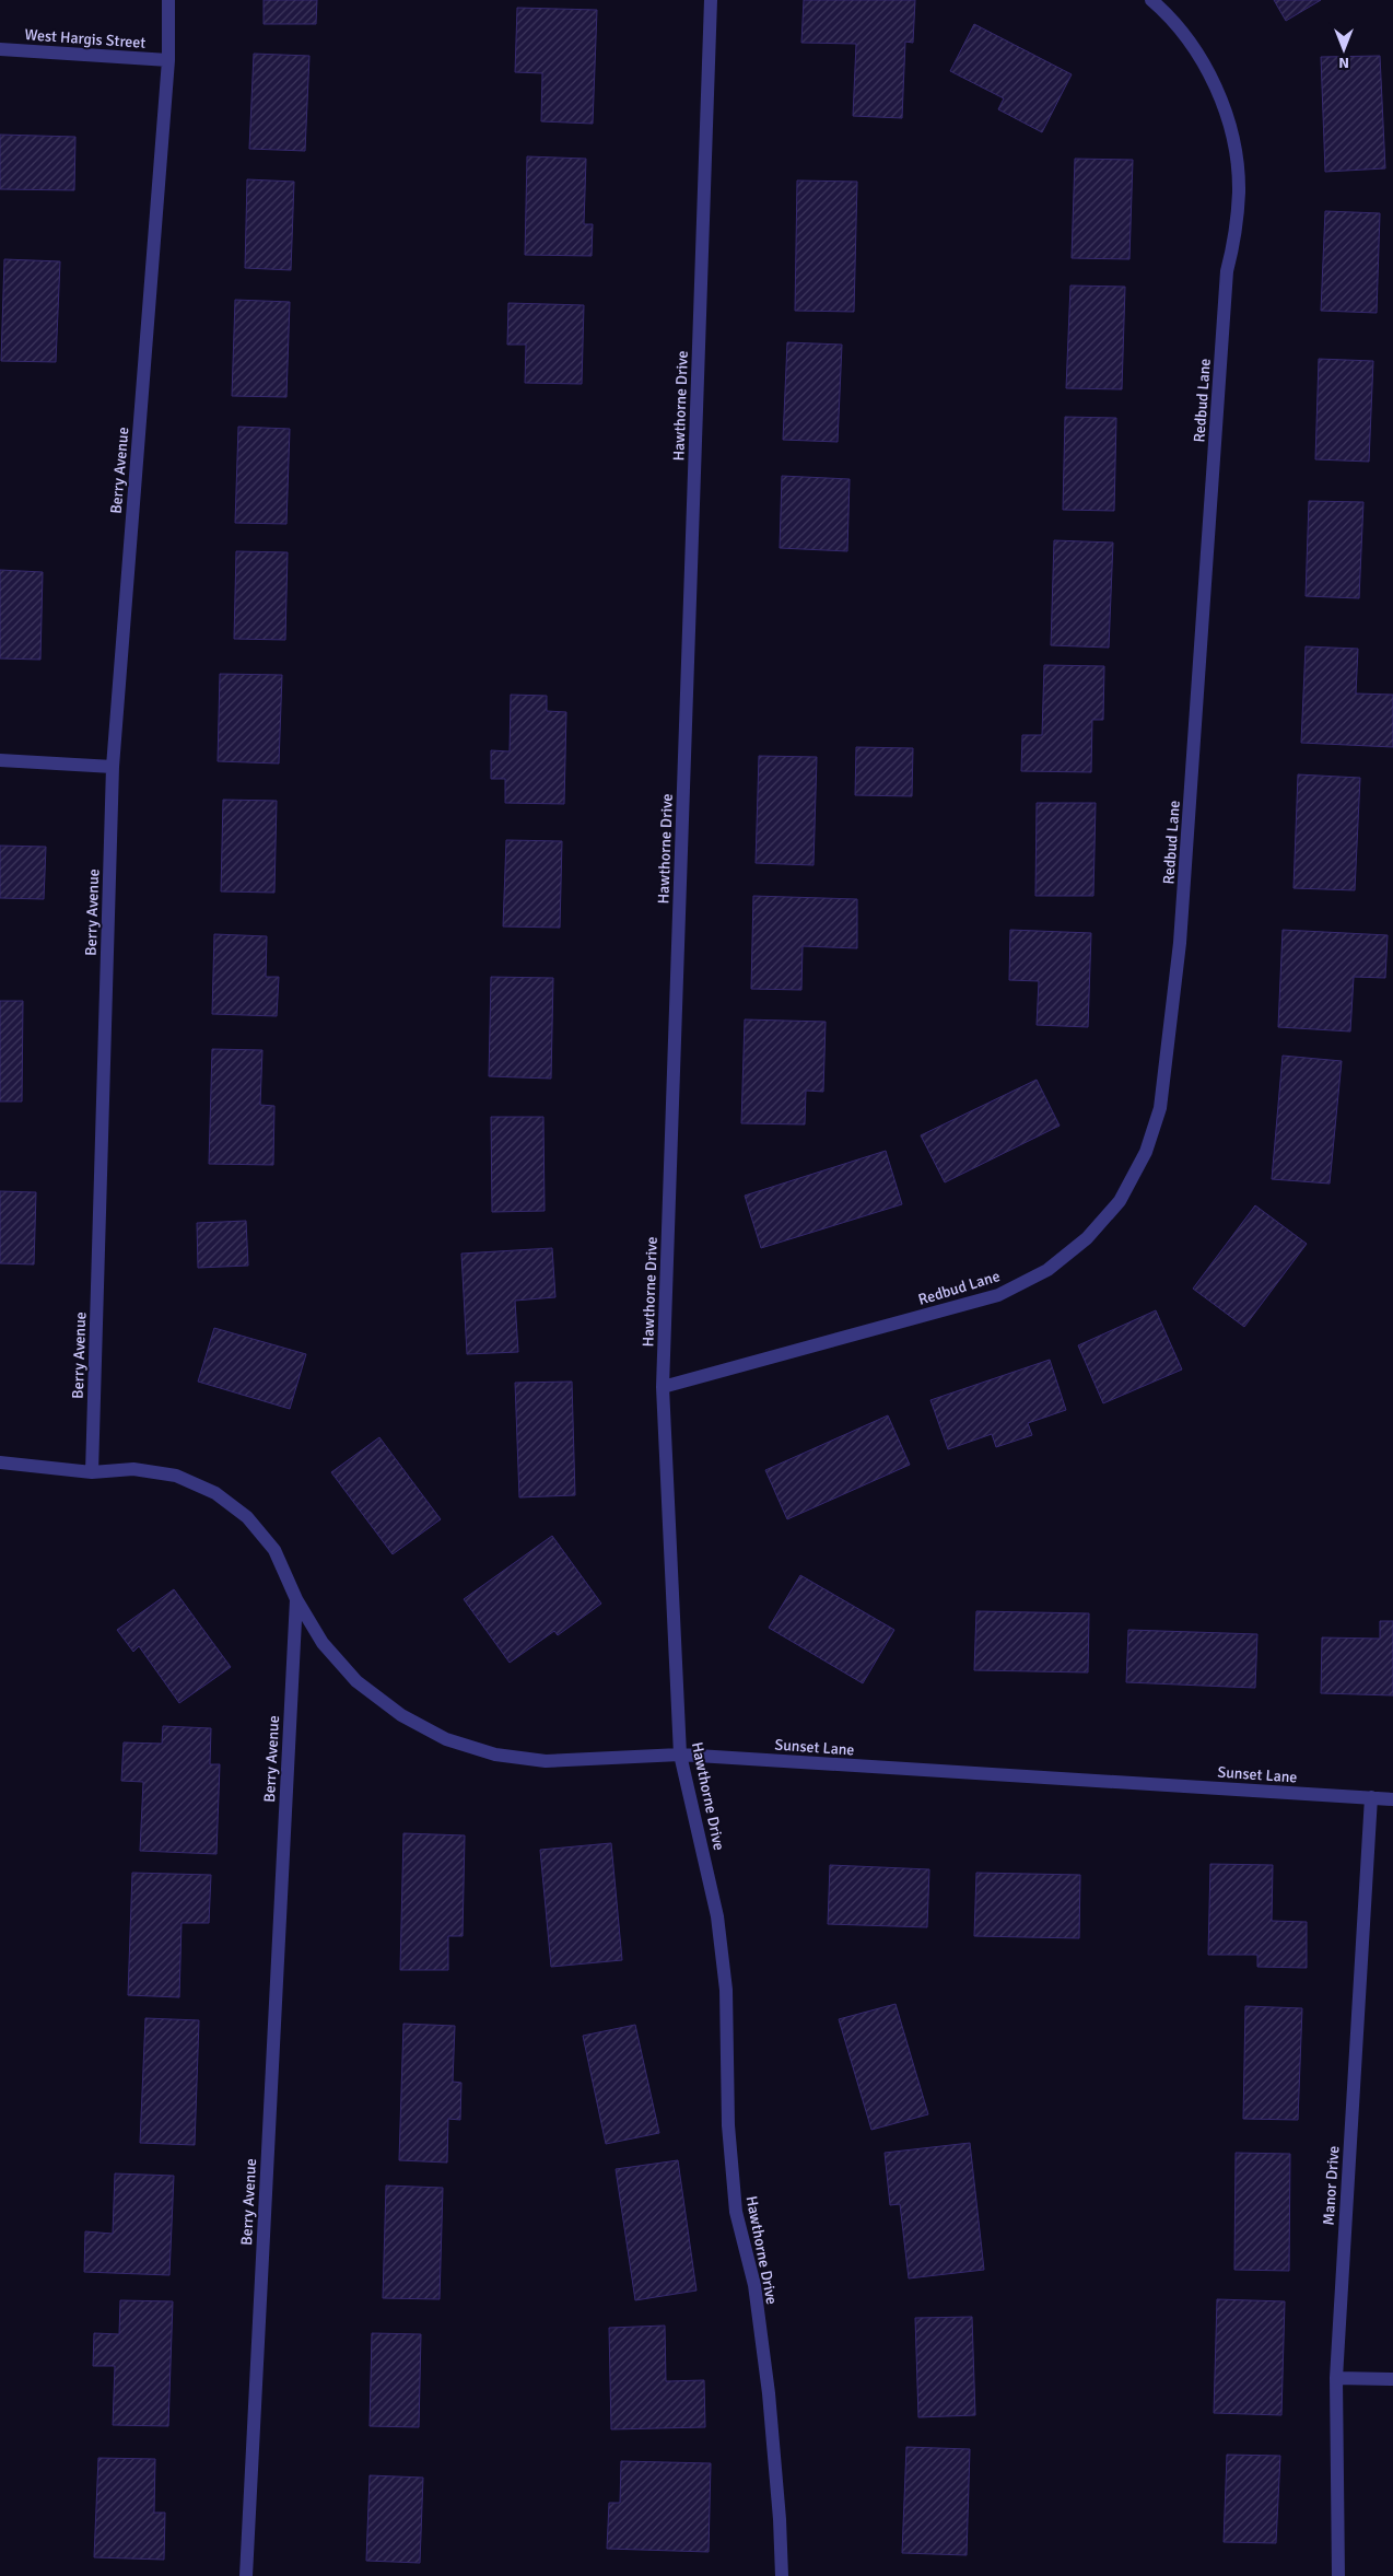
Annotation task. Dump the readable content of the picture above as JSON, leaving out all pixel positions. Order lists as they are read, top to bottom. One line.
{"streets":{"street":["West Hargis Street","Redbud Lane","Hawthorne Drive","Berry Avenue","Sunset Lane","Manor Drive"]},"crossings":[["West Hargis Street","Berry Avenue"],["Redbud Lane","Hawthorne Drive"],["Hawthorne Drive","Sunset Lane"],["Berry Avenue","Sunset Lane"],["Sunset Lane","Manor Drive"]],"north":"bottom"}
